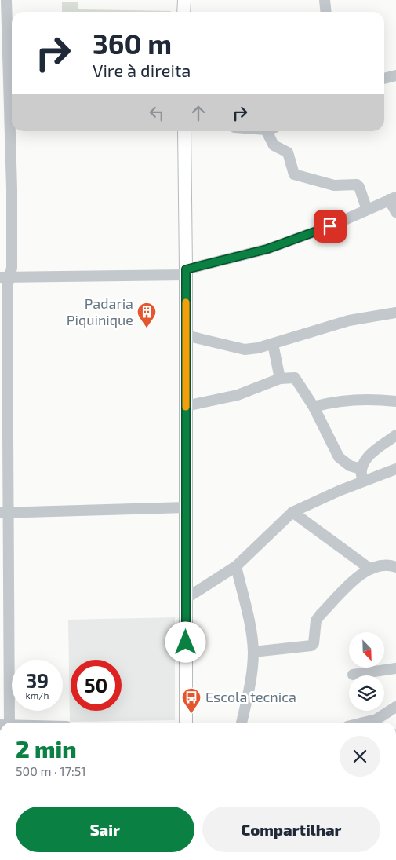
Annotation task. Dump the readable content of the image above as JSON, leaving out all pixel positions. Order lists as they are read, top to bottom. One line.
{"places":{"building":["Padaria Piquinique"],"bus stop":["Escola tecnica"]},"north":"bottom right","page":{"turn":["360 m","Vire à direita"],"speed":"39 km/h","limit":"50","heading":["2 min","500 m · 17:51"],"buttons":["Sair","Compartilhar"]}}
